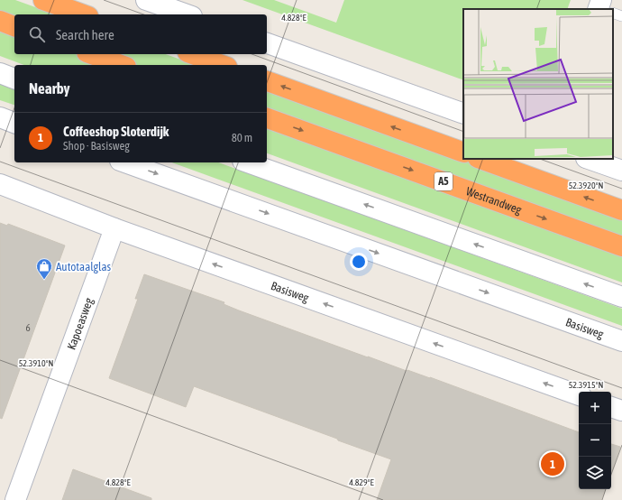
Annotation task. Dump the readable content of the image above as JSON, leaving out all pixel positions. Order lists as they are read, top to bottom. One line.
{"streets":{"highway":["A5","Westrandweg"],"street":["Basisweg","Kapoeasweg"]},"crossings":[["Basisweg","Kapoeasweg"]],"places":{"shop":["Autotaalglas"]},"house_numbers":["6"],"page":{"search":"Search here","heading":"Nearby","list":[{"mark":"1","name":"Coffeeshop Sloterdijk","note":"Shop · Basisweg","value":"80 m"}],"map_buttons":["+","−"],"pins":"1"},"coordinates":["4.828°E","52.3920°N","52.3910°N","52.3915°N","4.829°E"]}
